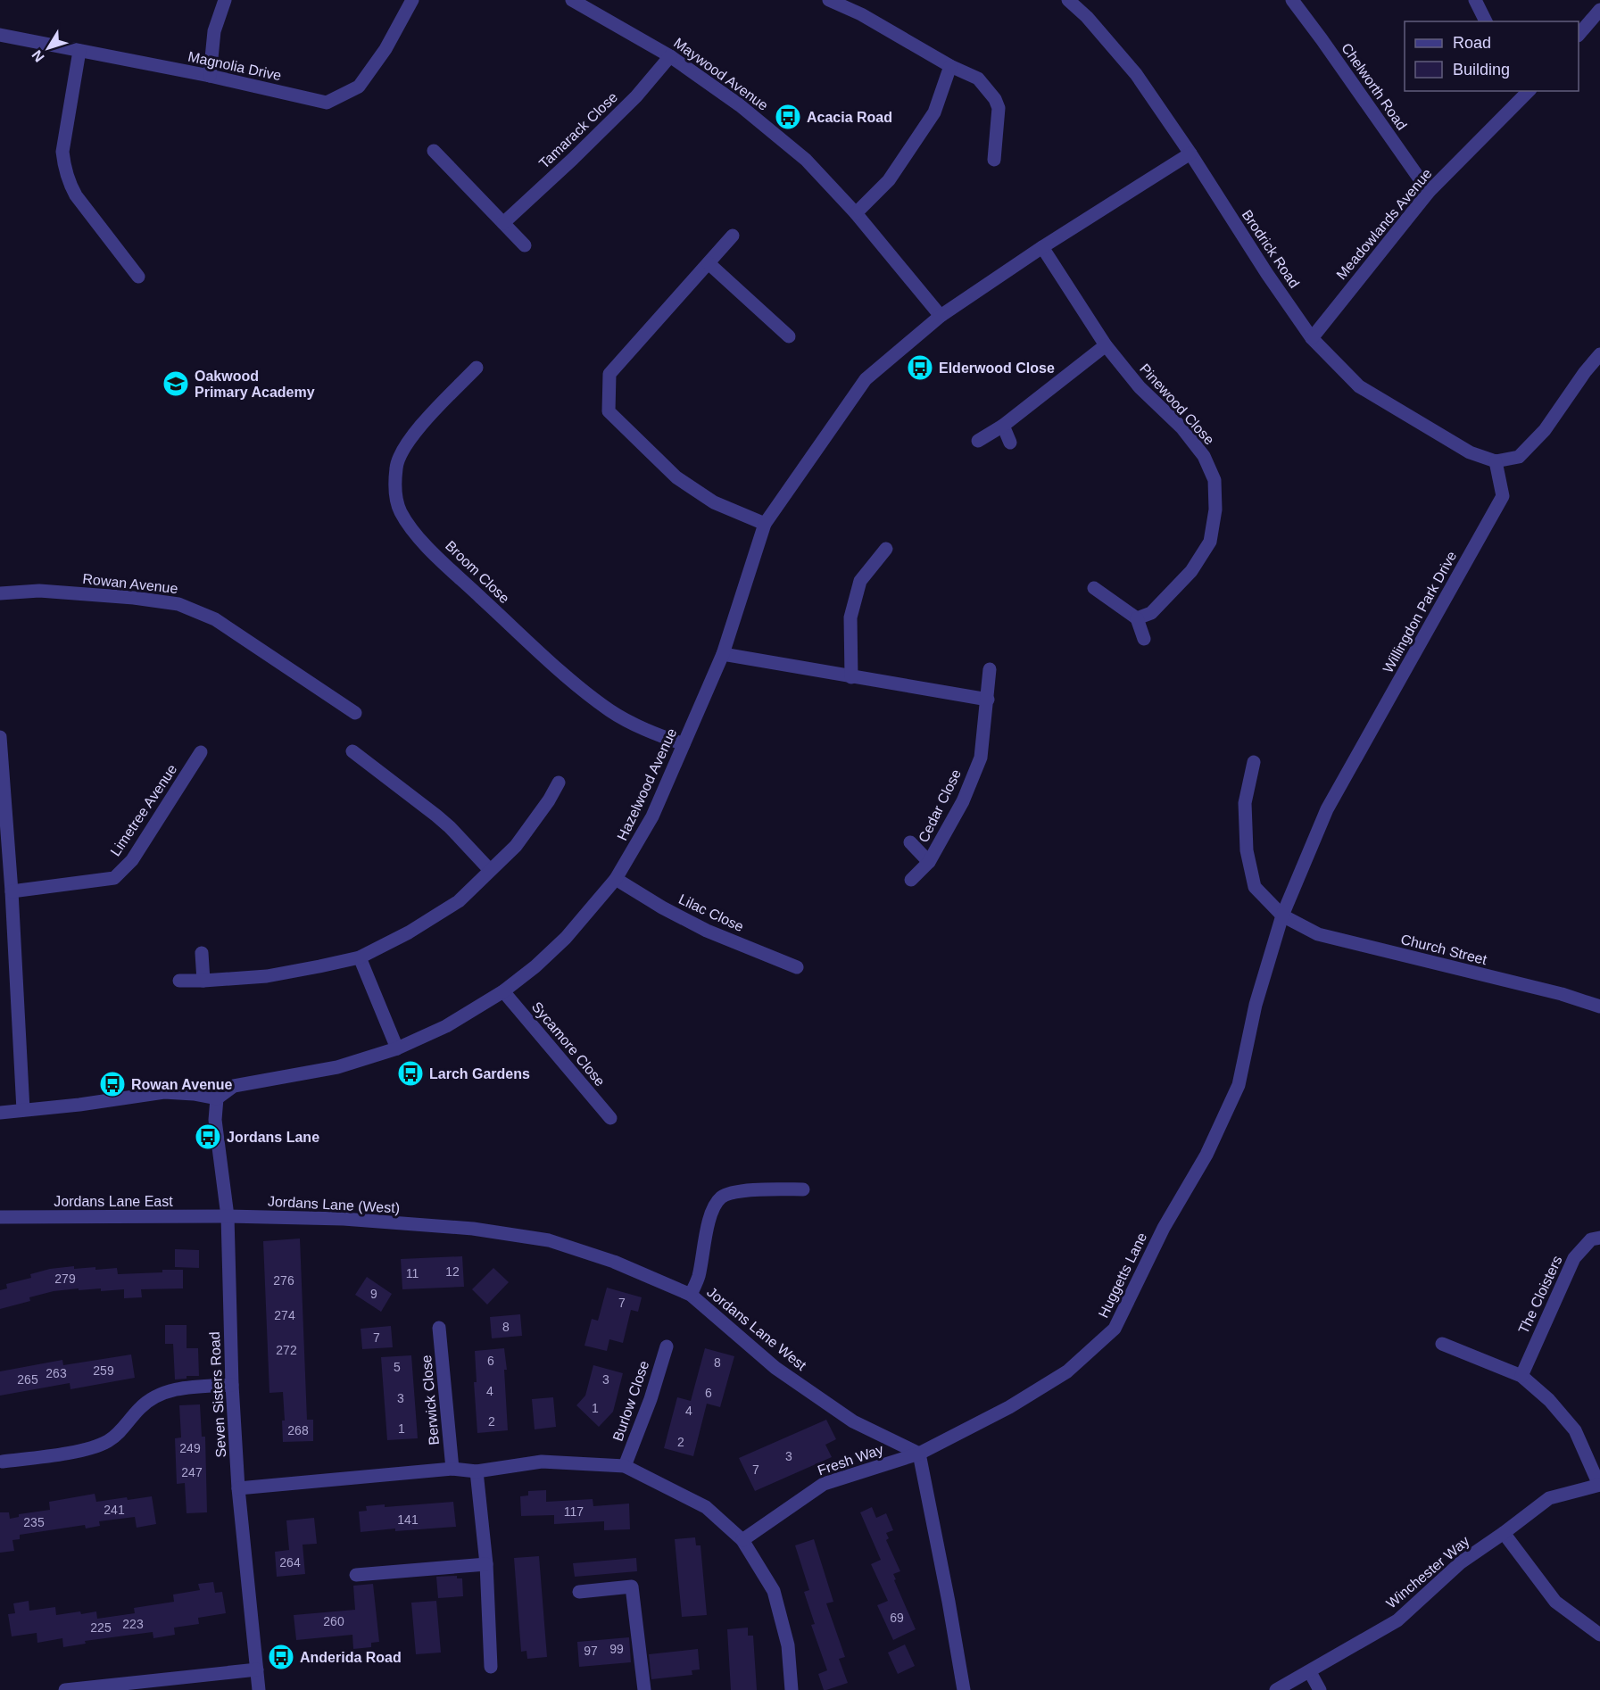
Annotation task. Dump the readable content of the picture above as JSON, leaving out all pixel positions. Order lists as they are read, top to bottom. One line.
{"streets":{"street":["Magnolia Drive","Maywood Avenue","Chelworth Road","Tamarack Close","Meadowlands Avenue","Brodrick Road","Pinewood Close","Broom Close","Rowan Avenue","Willingdon Park Drive","Hazelwood Avenue","Cedar Close","Limetree Avenue","Lilac Close","Church Street","Sycamore Close","Jordans Lane East","Jordans Lane (West)","Huggetts Lane","The Cloisters","Jordans Lane West","Seven Sisters Road","Berwick Close","Burlow Close","Fresh Way","Winchester Way"]},"crossings":[["Maywood Avenue","Tamarack Close"],["Maywood Avenue","Hazelwood Avenue"],["Chelworth Road","Meadowlands Avenue"],["Meadowlands Avenue","Brodrick Road"],["Brodrick Road","Willingdon Park Drive"],["Brodrick Road","Hazelwood Avenue"],["Pinewood Close","Hazelwood Avenue"],["Broom Close","Hazelwood Avenue"],["Willingdon Park Drive","Church Street"],["Willingdon Park Drive","Huggetts Lane"],["Hazelwood Avenue","Lilac Close"],["Hazelwood Avenue","Sycamore Close"],["Hazelwood Avenue","Seven Sisters Road"],["Church Street","Huggetts Lane"],["Jordans Lane East","Jordans Lane (West)"],["Jordans Lane East","Seven Sisters Road"],["Jordans Lane (West)","Jordans Lane West"],["Jordans Lane (West)","Seven Sisters Road"],["Huggetts Lane","Jordans Lane West"],["Huggetts Lane","Fresh Way"],["Jordans Lane West","Fresh Way"]],"places":{"bus stop":["Acacia Road","Elderwood Close","Larch Gardens","Rowan Avenue","Jordans Lane","Anderida Road"],"school or university":["Oakwood Primary Academy"]},"house_numbers":["12","11","279","276","9","7","274","8","7","272","6","8","5","259","263","265","3","4","6","3","1","4","2","1","268","2","249","3","7","247","241","117","141","235","264","69","260","223","225","99","97"],"legend":["Road","Building"],"north":"bottom left"}
